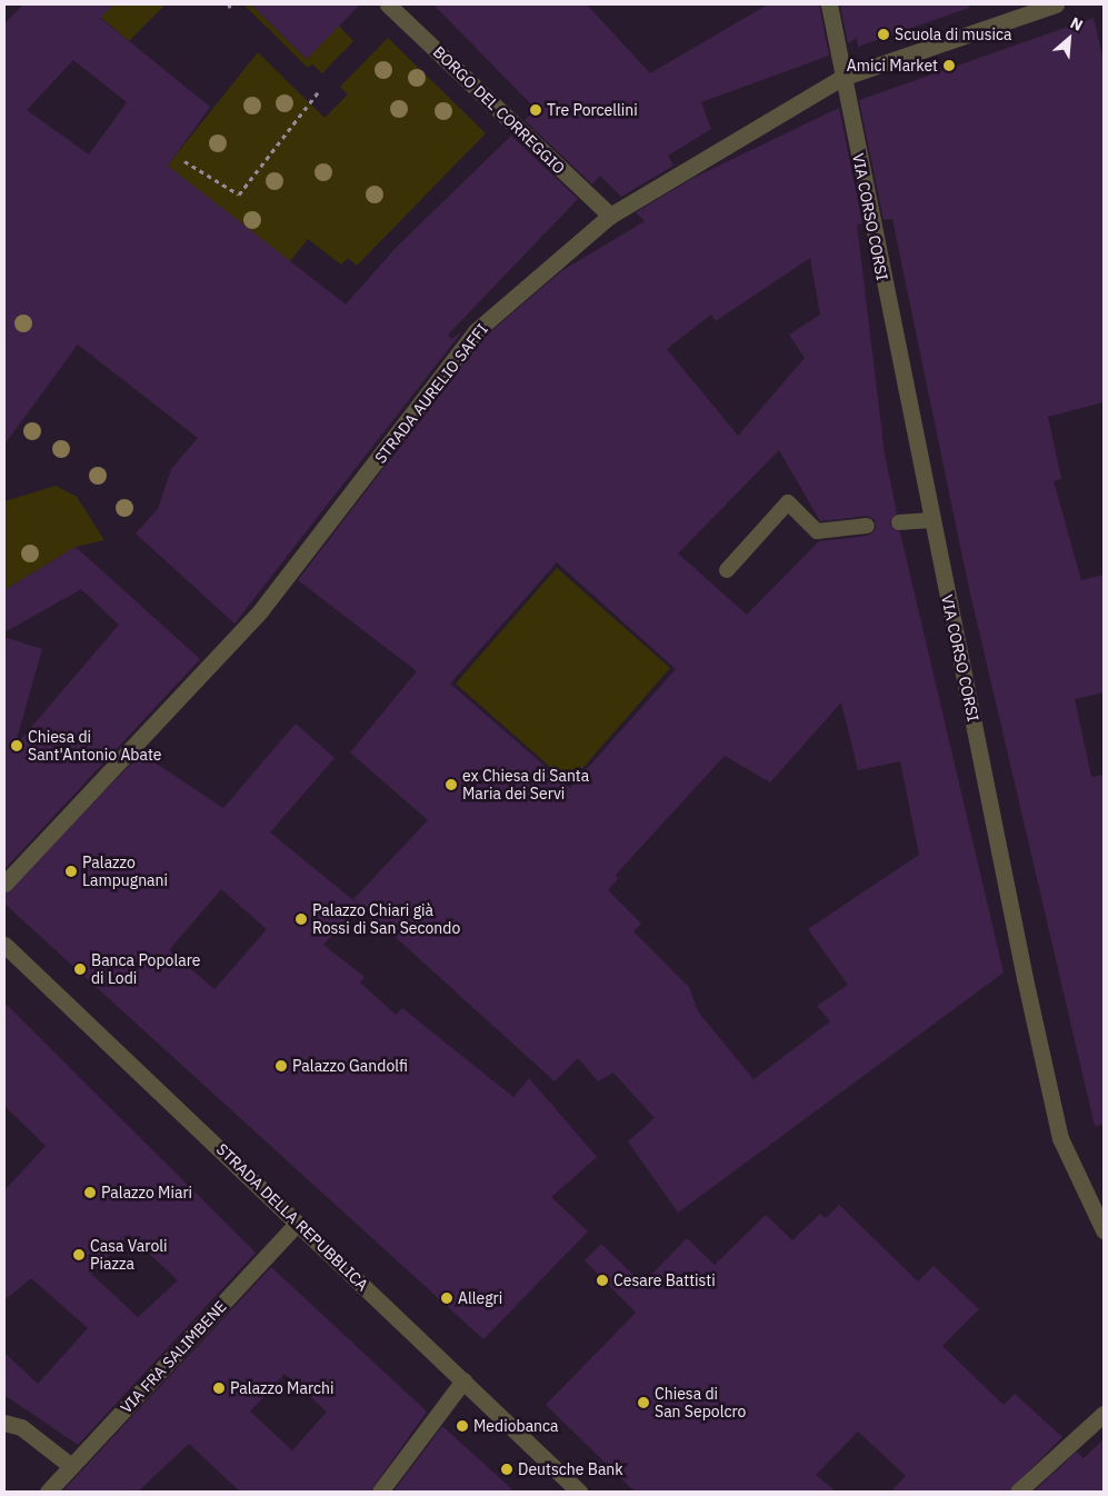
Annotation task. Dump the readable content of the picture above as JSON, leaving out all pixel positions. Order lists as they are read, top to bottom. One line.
{"streets":{"street":["BORGO DEL CORREGGIO","VIA CORSO CORSI","STRADA AURELIO SAFFI","STRADA DELLA REPUBBLICA","VIA FRA SALIMBENE"]},"crossings":[["BORGO DEL CORREGGIO","STRADA AURELIO SAFFI"],["VIA CORSO CORSI","STRADA AURELIO SAFFI"],["STRADA DELLA REPUBBLICA","VIA FRA SALIMBENE"]],"places":["Scuola di musica","Amici Market","Tre Porcellini","Chiesa di Sant'Antonio Abate","ex Chiesa di Santa Maria dei Servi","Palazzo Lampugnani","Palazzo Chiari già Rossi di San Secondo","Banca Popolare di Lodi","Palazzo Gandolfi","Palazzo Miari","Casa Varoli Piazza","Cesare Battisti","Allegri","Palazzo Marchi","Chiesa di San Sepolcro","Mediobanca","Deutsche Bank"],"north":"top right"}
